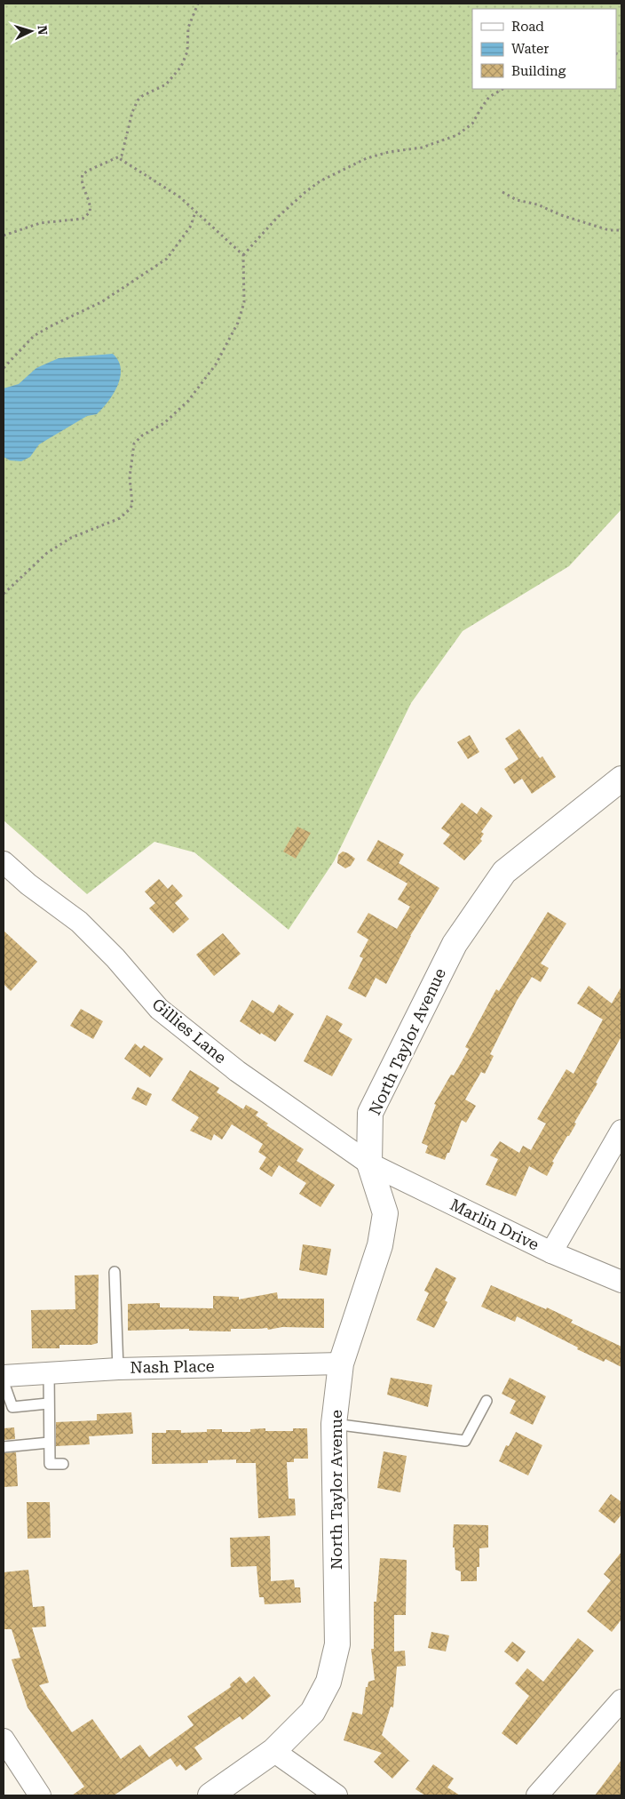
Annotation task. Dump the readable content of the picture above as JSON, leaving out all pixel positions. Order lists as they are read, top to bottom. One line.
{"streets":{"street":["Gillies Lane","North Taylor Avenue","Marlin Drive","Nash Place"]},"crossings":[["Gillies Lane","North Taylor Avenue"],["Gillies Lane","Marlin Drive"],["North Taylor Avenue","Marlin Drive"],["North Taylor Avenue","Nash Place"]],"legend":["Road","Water","Building"],"north":"right"}
